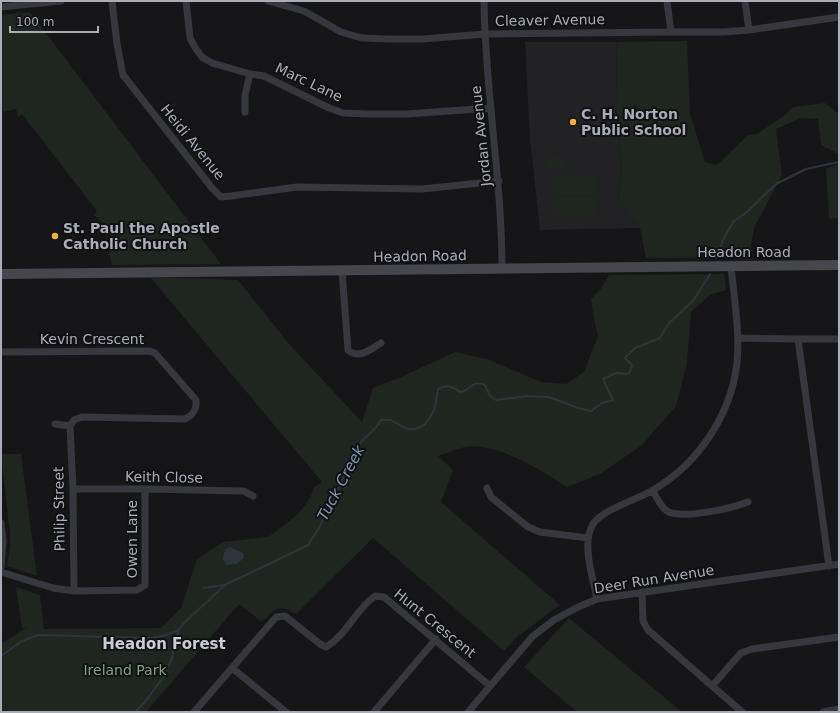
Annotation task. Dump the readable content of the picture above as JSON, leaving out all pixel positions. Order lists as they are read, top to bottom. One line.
{"streets":{"street":["Cleaver Avenue","Marc Lane","Jordan Avenue","Heidi Avenue","Headon Road","Kevin Crescent","Keith Close","Philip Street","Owen Lane","Deer Run Avenue","Hunt Crescent"]},"crossings":[["Cleaver Avenue","Jordan Avenue"],["Marc Lane","Jordan Avenue"],["Jordan Avenue","Heidi Avenue"],["Jordan Avenue","Headon Road"],["Kevin Crescent","Philip Street"],["Keith Close","Philip Street"],["Keith Close","Owen Lane"],["Philip Street","Owen Lane"],["Deer Run Avenue","Hunt Crescent"]],"districts":["Headon Forest"],"water":["Tuck Creek"],"parks":["Ireland Park"],"places":["C. H. Norton Public School","St. Paul the Apostle Catholic Church"],"scale_bar":"100 m"}
